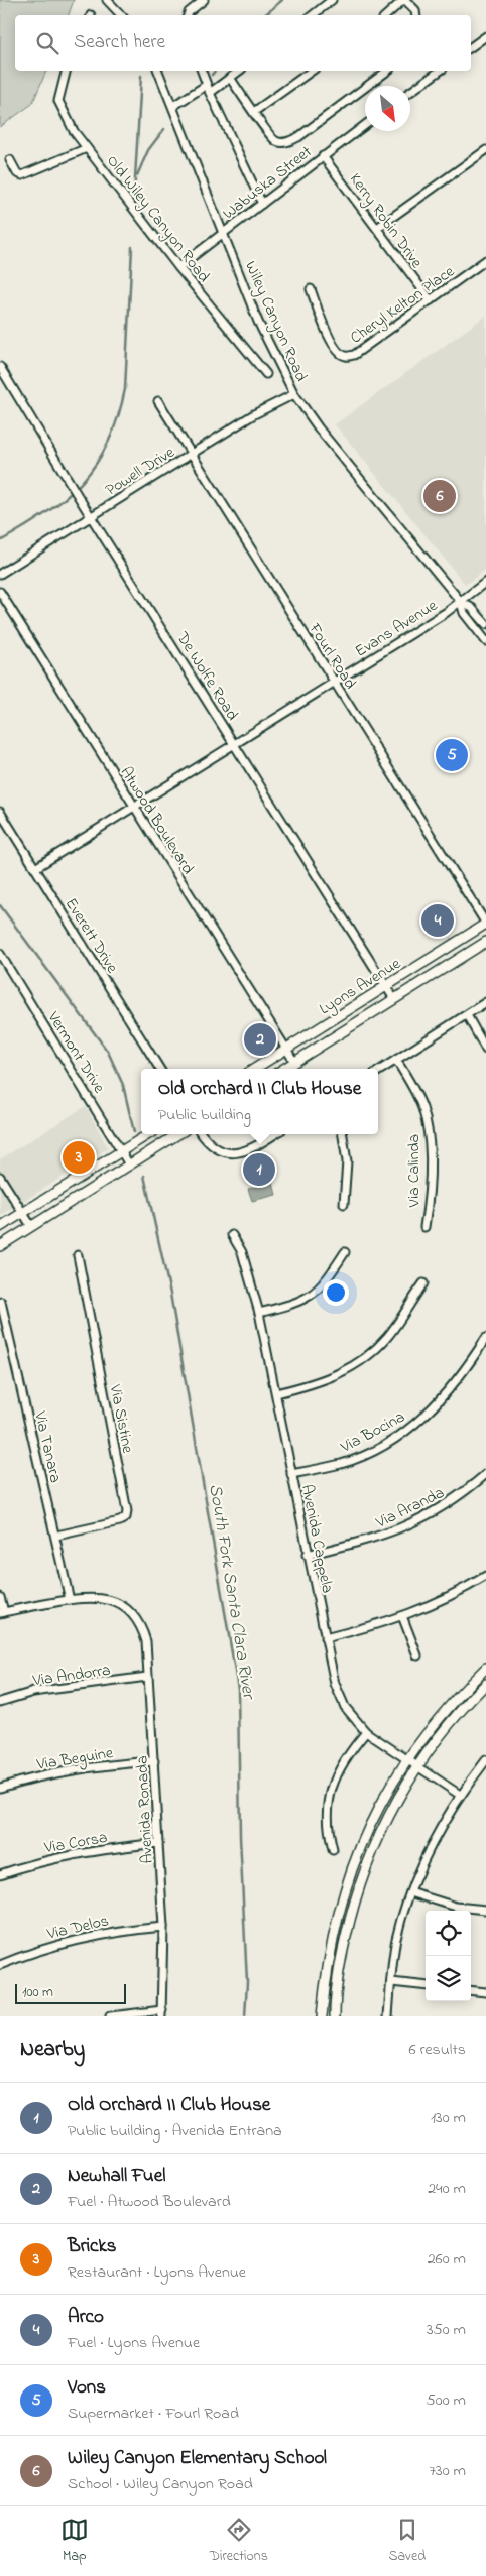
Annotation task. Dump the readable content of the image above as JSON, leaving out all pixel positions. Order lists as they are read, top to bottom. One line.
{"streets":{"main road":["Lyons Avenue"],"street":["Wabuska Street","Old Wiley Canyon Road","Kerry Robin Drive","Cheryl Kelton Place","Wiley Canyon Road","Powell Drive","Evans Avenue","Fourl Road","De Wolfe Road","Atwood Boulevard","Everett Drive","Vermont Drive","Via Calinda","Via Sistine","Via Bocina","Via Tanara","Via Aranda","Avenida Cappela","Via Andorra","Via Beguine","Avenida Ronada","Via Corsa","Via Delos"]},"crossings":[["Wabuska Street","Old Wiley Canyon Road"],["Wabuska Street","Kerry Robin Drive"],["Wabuska Street","Wiley Canyon Road"],["Kerry Robin Drive","Cheryl Kelton Place"],["Wiley Canyon Road","Powell Drive"],["Wiley Canyon Road","Evans Avenue"],["Powell Drive","Fourl Road"],["Powell Drive","De Wolfe Road"],["Evans Avenue","Fourl Road"],["Evans Avenue","De Wolfe Road"],["Evans Avenue","Atwood Boulevard"],["Evans Avenue","Everett Drive"],["Fourl Road","Lyons Avenue"],["De Wolfe Road","Lyons Avenue"],["Atwood Boulevard","Lyons Avenue"],["Via Sistine","Via Tanara"],["Via Bocina","Avenida Cappela"],["Via Tanara","Avenida Ronada"],["Via Aranda","Avenida Cappela"],["Via Andorra","Avenida Ronada"],["Via Beguine","Avenida Ronada"],["Avenida Ronada","Via Corsa"],["Avenida Ronada","Via Delos"]],"water":["South Fork Santa Clara River"],"scale_bar":"100 m","north":"bottom right","page":{"search":"Search here","pins":["6","5","4","2","3","1"],"popup":["Old Orchard II Club House","Public building"],"scale":"100 m","heading":["Nearby","6 results"],"list":[{"mark":"1","name":"Old Orchard II Club House","note":"Public building · Avenida Entrana","value":"130 m"},{"mark":"2","name":"Newhall Fuel","note":"Fuel · Atwood Boulevard","value":"240 m"},{"mark":"3","name":"Bricks","note":"Restaurant · Lyons Avenue","value":"260 m"},{"mark":"4","name":"Arco","note":"Fuel · Lyons Avenue","value":"350 m"},{"mark":"5","name":"Vons","note":"Supermarket · Fourl Road","value":"500 m"},{"mark":"6","name":"Wiley Canyon Elementary School","note":"School · Wiley Canyon Road","value":"730 m"}],"nav":["Map","Directions","Saved"]}}
